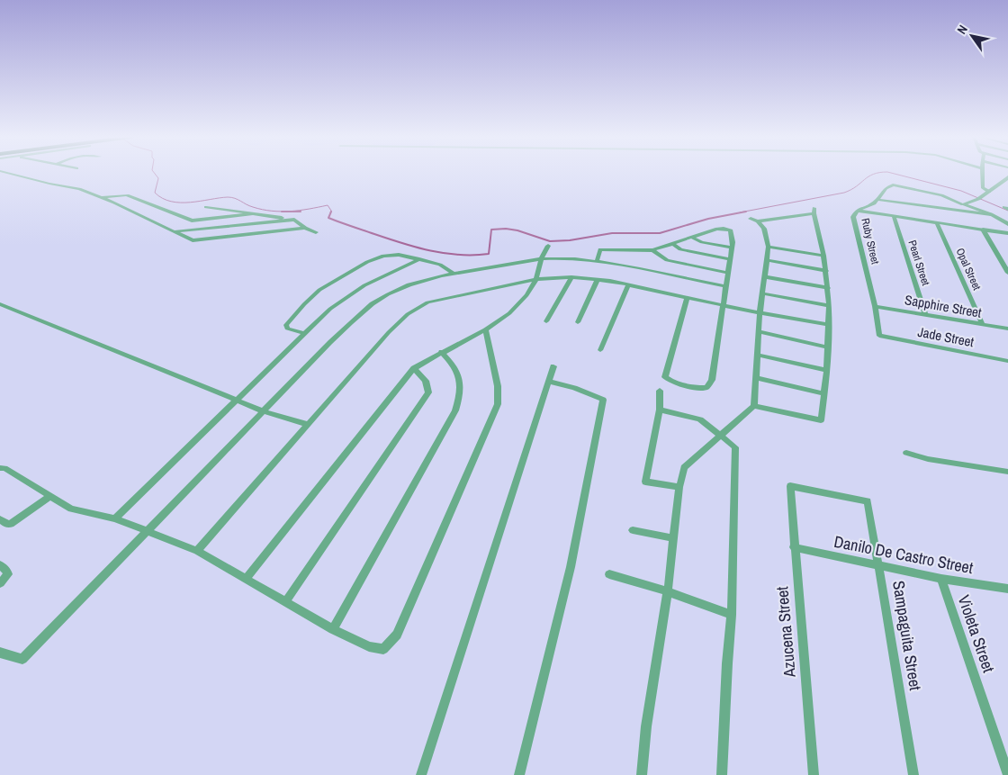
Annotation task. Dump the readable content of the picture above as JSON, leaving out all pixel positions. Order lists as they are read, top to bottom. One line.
{"streets":{"street":["Ruby Street","Pearl Street","Opal Street","Sapphire Street","Jade Street","Danilo De Castro Street","Azucena Street","Violeta Street","Sampaguita Street"]},"crossings":[["Ruby Street","Sapphire Street"],["Ruby Street","Jade Street"],["Pearl Street","Sapphire Street"],["Opal Street","Sapphire Street"],["Danilo De Castro Street","Azucena Street"],["Danilo De Castro Street","Violeta Street"],["Danilo De Castro Street","Sampaguita Street"],["Azucena Street","Sampaguita Street"]],"north":"top left"}
